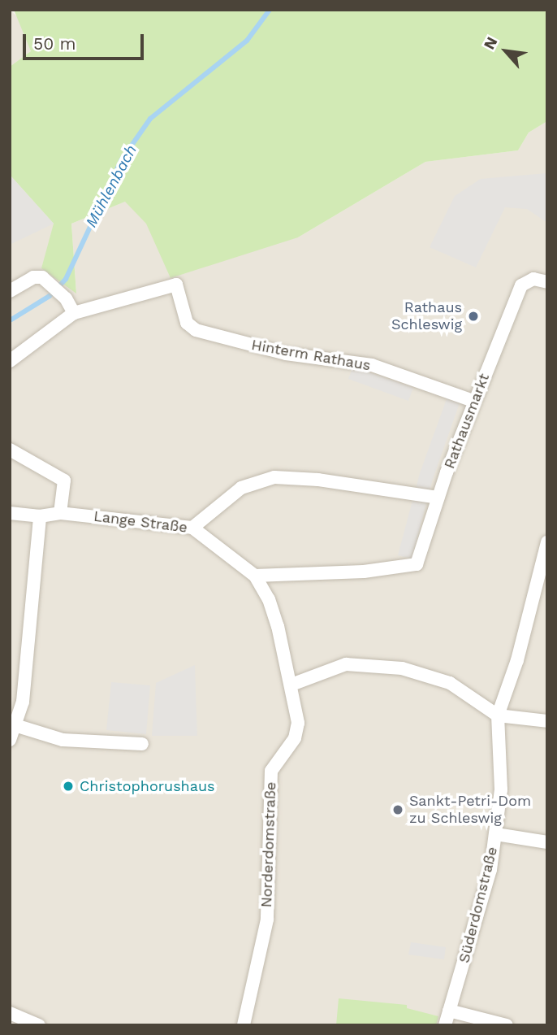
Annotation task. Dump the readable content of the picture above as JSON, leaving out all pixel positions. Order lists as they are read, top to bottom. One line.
{"streets":{"street":["Hinterm Rathaus","Rathausmarkt","Lange Straße","Norderdomstraße","Süderdomstraße"]},"crossings":[["Hinterm Rathaus","Rathausmarkt"],["Rathausmarkt","Lange Straße"],["Rathausmarkt","Norderdomstraße"],["Lange Straße","Norderdomstraße"]],"water":["Mühlenbach"],"places":["Rathaus Schleswig","Christophorushaus","Sankt-Petri-Dom zu Schleswig"],"scale_bar":"50 m","north":"top left"}
